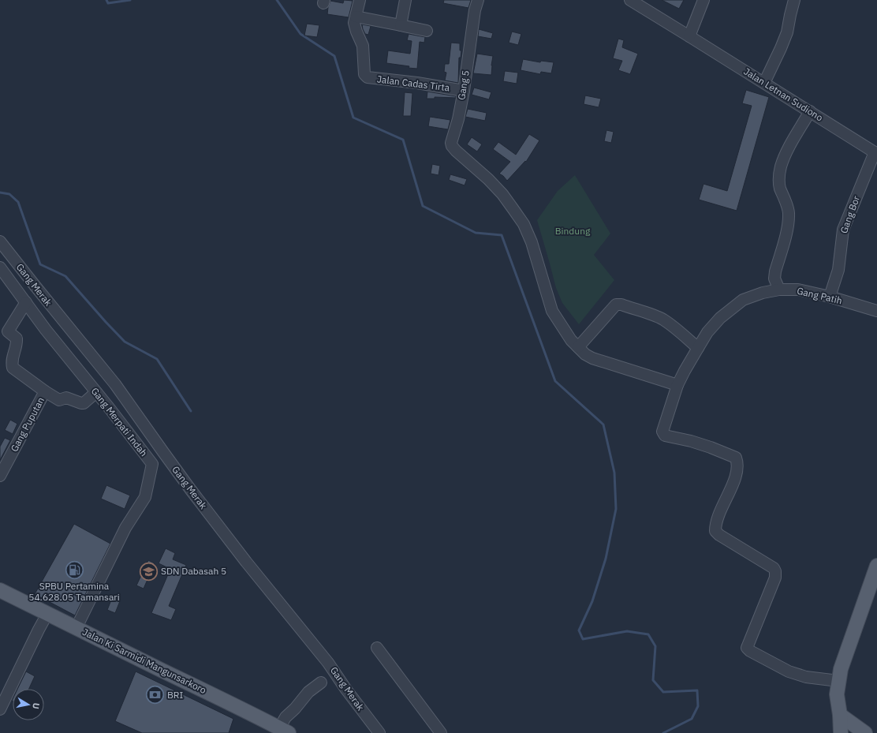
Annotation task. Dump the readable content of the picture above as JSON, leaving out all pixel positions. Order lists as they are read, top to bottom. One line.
{"streets":{"main road":["Jalan Ki Sarmidi Mangunsarkoro"],"street":["Jalan Cadas Tirta","Gang 5","Jalan Letnan Sudiono","Gang Bor","Gang Merak","Gang Patih","Gang Merpati Indah","Gang Puputan"]},"crossings":[["Jalan Cadas Tirta","Gang 5"],["Jalan Letnan Sudiono","Gang Bor"],["Gang Bor","Gang Patih"],["Gang Merpati Indah","Gang Puputan"]],"parks":["Bindung"],"places":{"fuel station":["SPBU Pertamina 54.628.05 Tamansari"],"school or university":["SDN Dabasah 5"],"bank":["BRI"]},"north":"right"}
